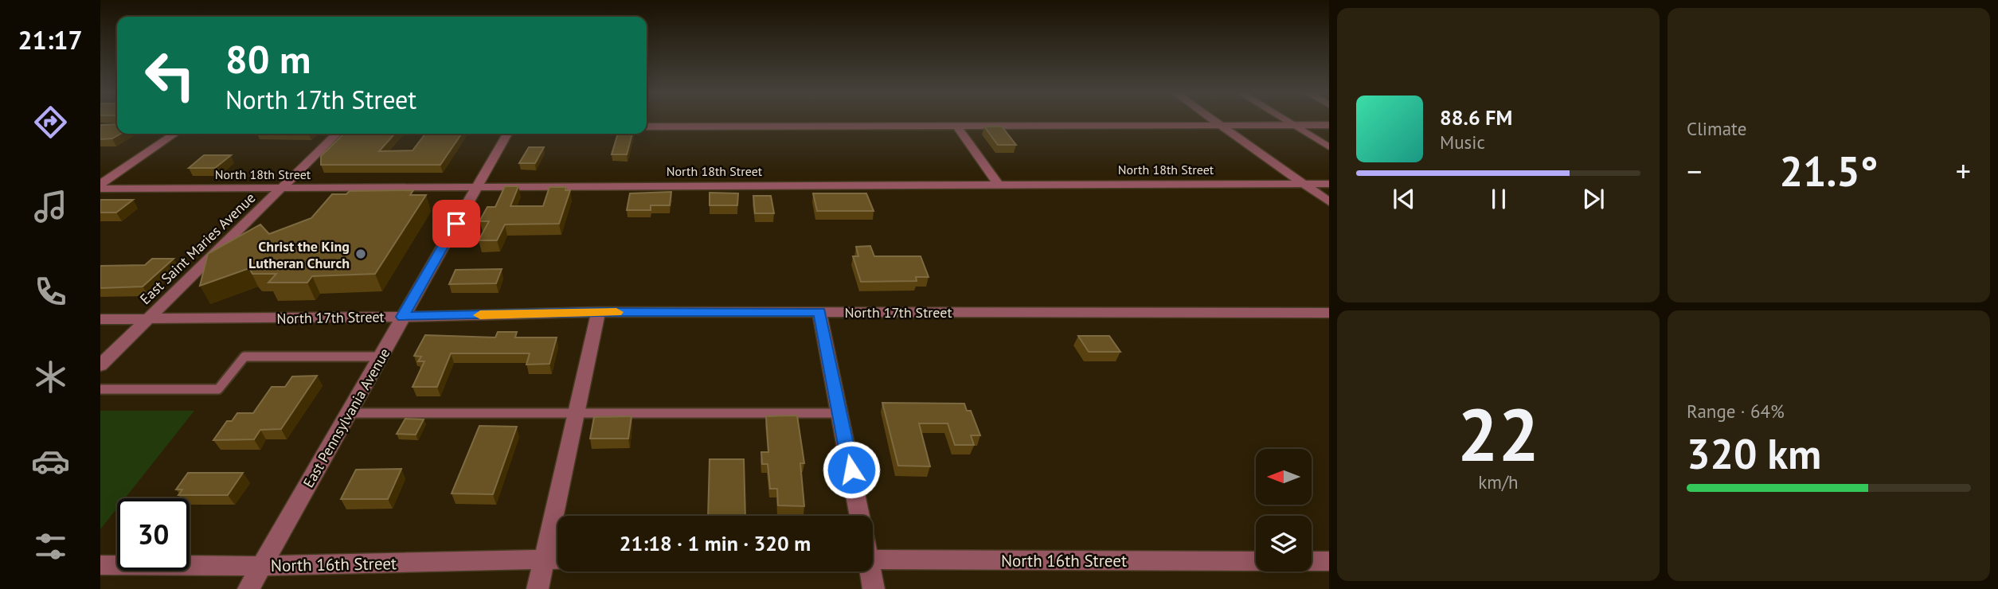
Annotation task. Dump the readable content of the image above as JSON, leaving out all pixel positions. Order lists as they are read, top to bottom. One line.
{"streets":{"street":["North 18th Street","East Saint Maries Avenue","North 17th Street","East Pennsylvania Avenue","North 16th Street"]},"crossings":[["North 18th Street","East Saint Maries Avenue"],["North 18th Street","East Pennsylvania Avenue"],["East Saint Maries Avenue","North 17th Street"],["North 17th Street","East Pennsylvania Avenue"],["East Pennsylvania Avenue","North 16th Street"]],"places":["Christ the King Lutheran Church"],"north":"left","page":{"tabs":"21:17","tile":["Climate",["22","km/h"],["Range · 64%","320 km"]],"turn":["80 m","North 17th Street"],"song":["88.6 FM","Music"],"heat":["−","21.5°","+"],"limit":"30","trip":"21:18 · 1 min · 320 m"}}
